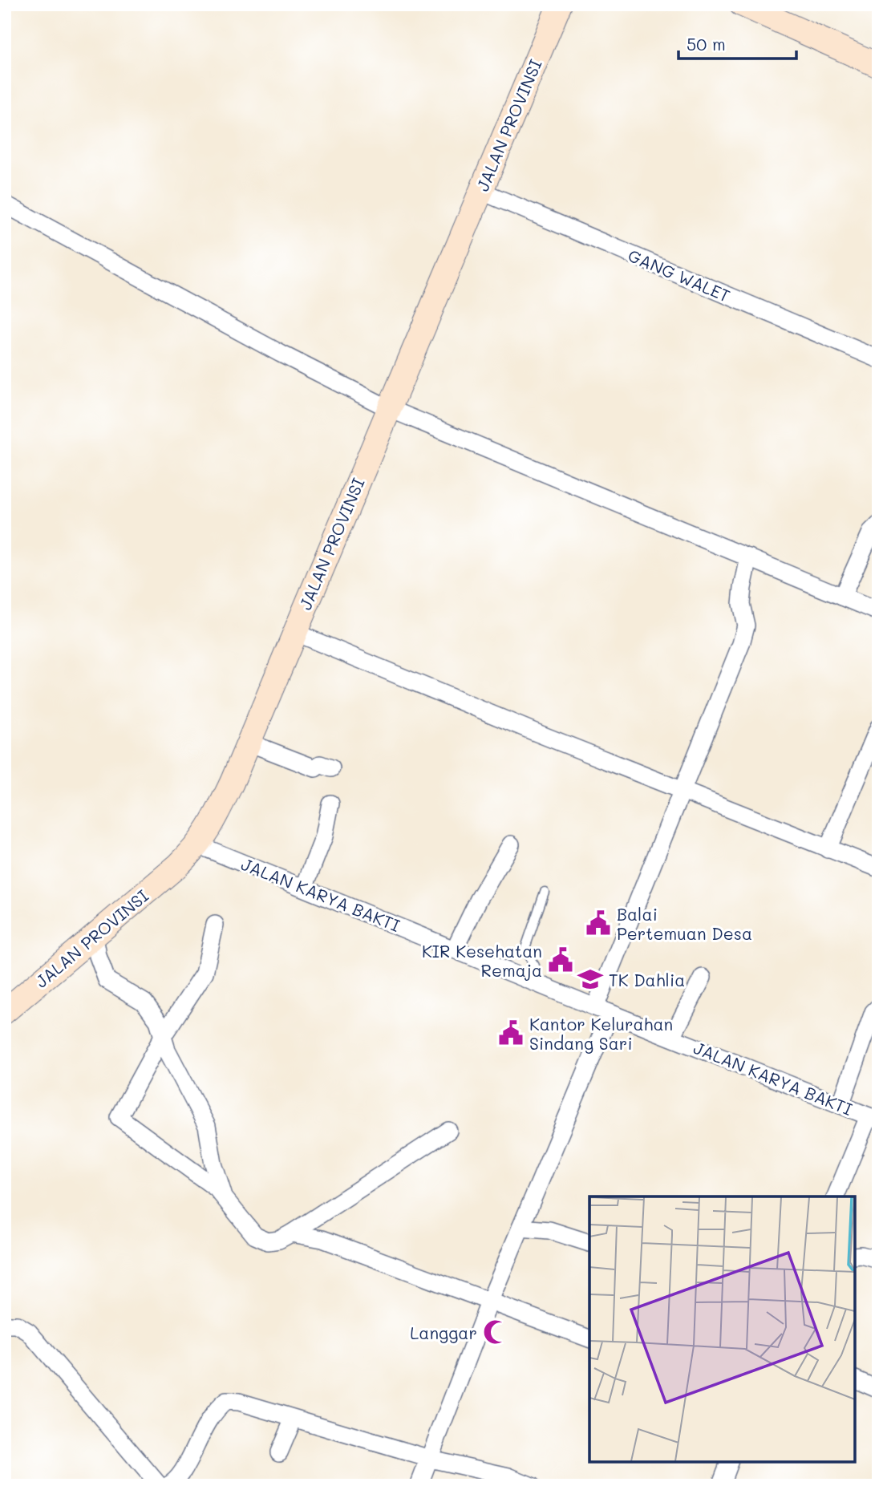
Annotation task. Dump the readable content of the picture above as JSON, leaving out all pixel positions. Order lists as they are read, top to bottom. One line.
{"streets":{"main road":["JALAN PROVINSI"],"street":["GANG WALET","JALAN KARYA BAKTI"]},"crossings":[["JALAN PROVINSI","GANG WALET"],["JALAN PROVINSI","JALAN KARYA BAKTI"]],"places":{"public building":["Balai Pertemuan Desa","KIR Kesehatan Remaja","Kantor Kelurahan Sindang Sari"],"school or university":["TK Dahlia"],"mosque":["Langgar"]},"scale_bar":"50 m"}
